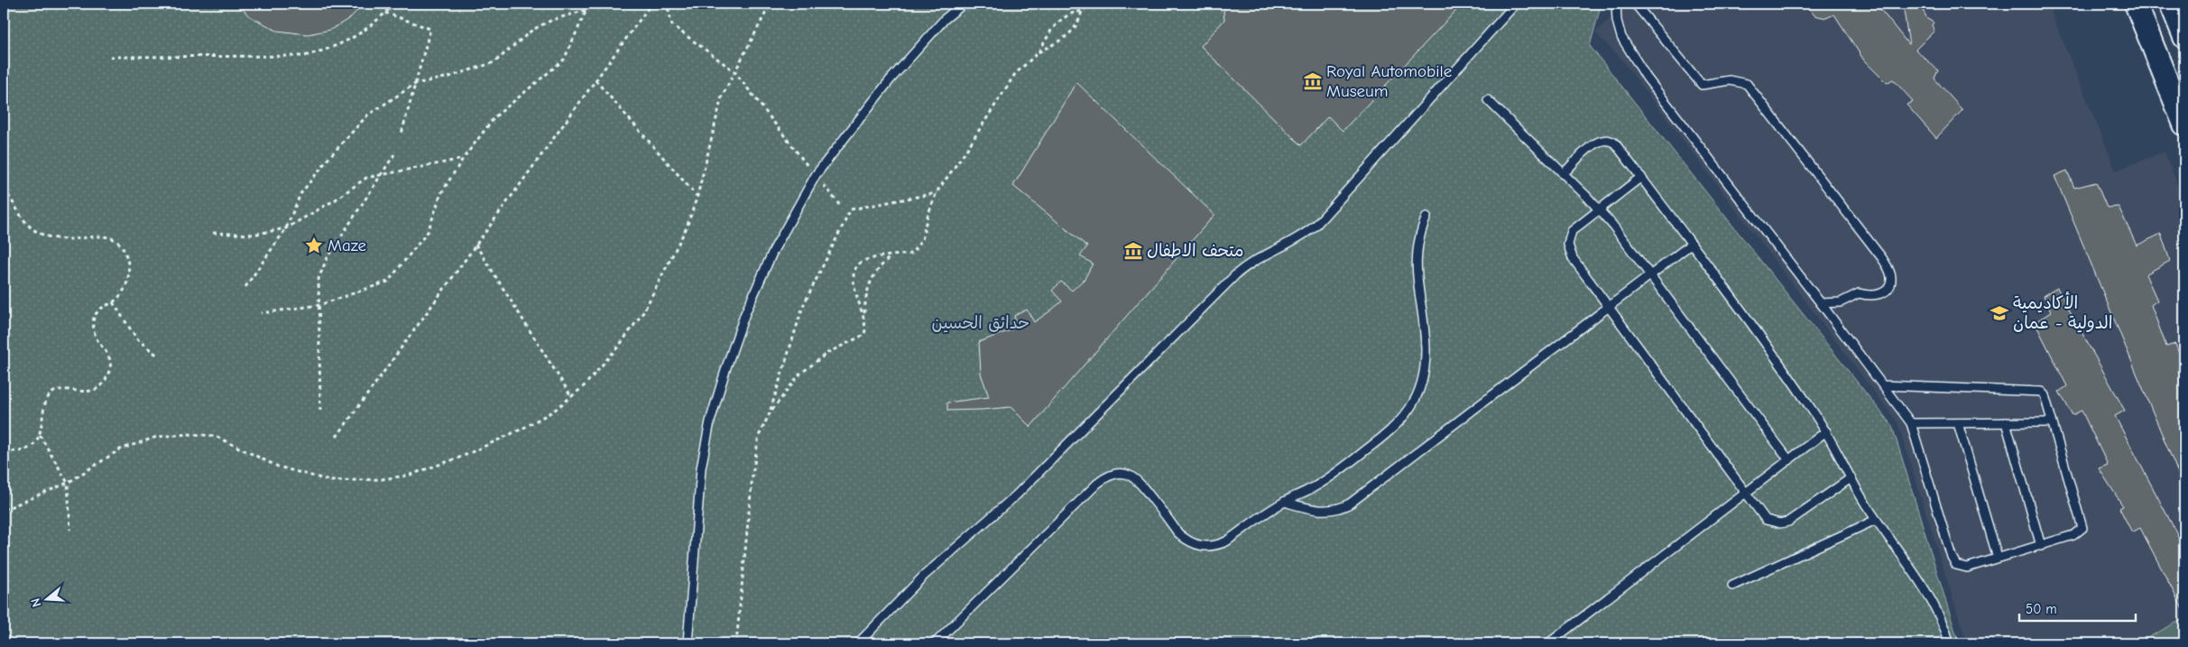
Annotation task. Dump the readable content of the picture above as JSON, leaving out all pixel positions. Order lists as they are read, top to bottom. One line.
{"parks":["حدائق الحسين"],"places":{"museum":["Royal Automobile Museum","متحف الاطفال"],"place":["Maze"],"school or university":["الأكاديمية الدولية - عمان"]},"scale_bar":"50 m","north":"left"}
